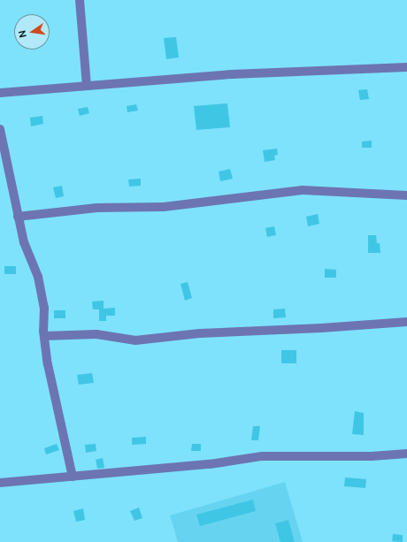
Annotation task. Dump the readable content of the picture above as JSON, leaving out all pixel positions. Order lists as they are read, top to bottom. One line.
{"north":"left"}
